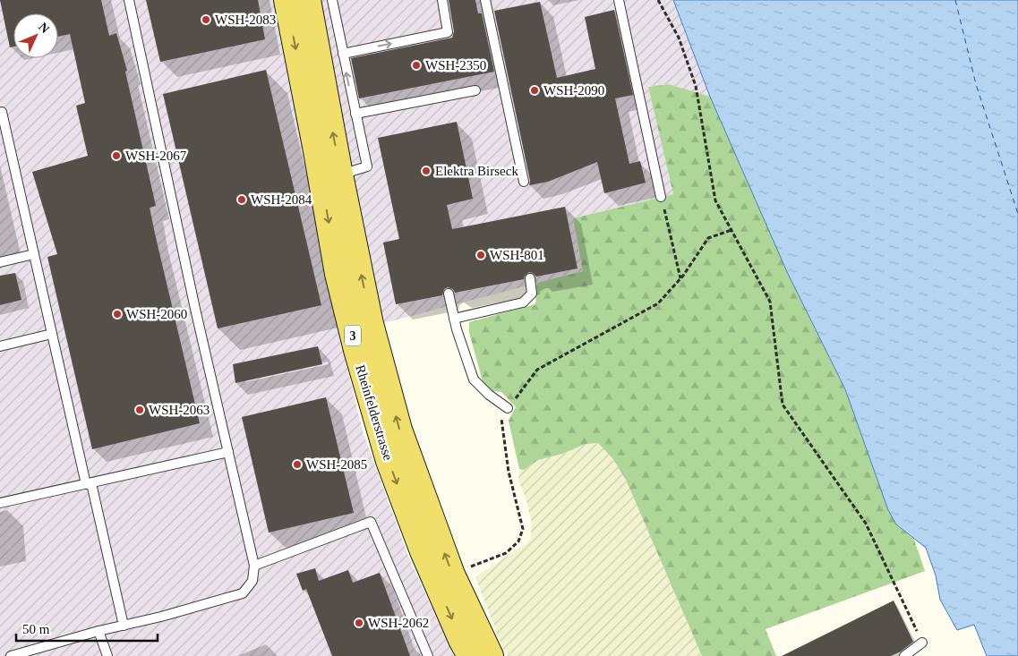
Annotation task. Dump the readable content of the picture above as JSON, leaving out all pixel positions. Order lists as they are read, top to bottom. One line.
{"streets":{"main road":["3","Rheinfelderstrasse"]},"places":["WSH-2083","WSH-2350","WSH-2090","WSH-2067","Elektra Birseck","WSH-2084","WSH-801","WSH-2060","WSH-2063","WSH-2085","WSH-2062"],"scale_bar":"50 m","north":"top right"}
